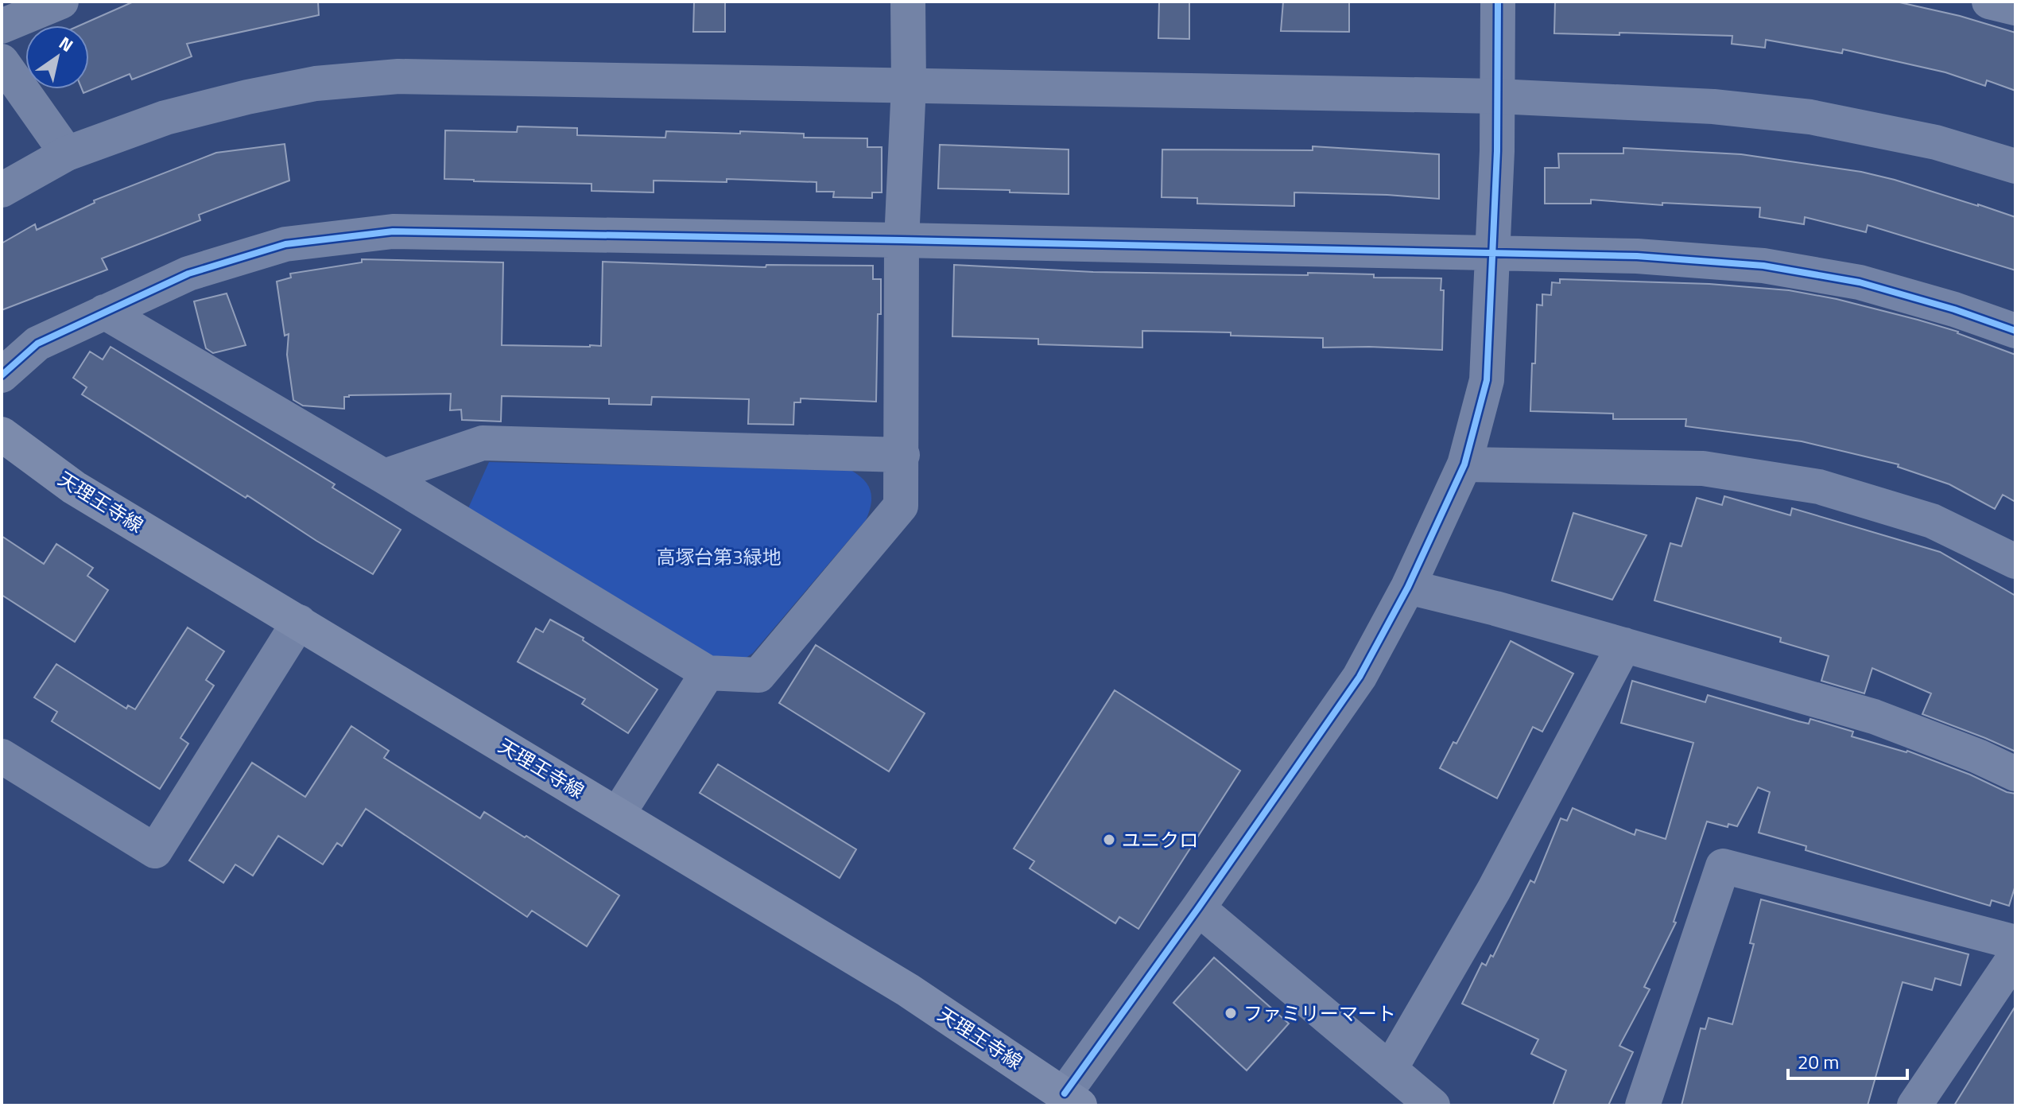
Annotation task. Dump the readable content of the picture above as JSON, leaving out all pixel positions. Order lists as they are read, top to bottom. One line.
{"streets":{"main road":["天理王寺線"]},"parks":["高塚台第3緑地"],"places":["ユニクロ","ファミリーマート"],"scale_bar":"20 m","north":"top right"}
